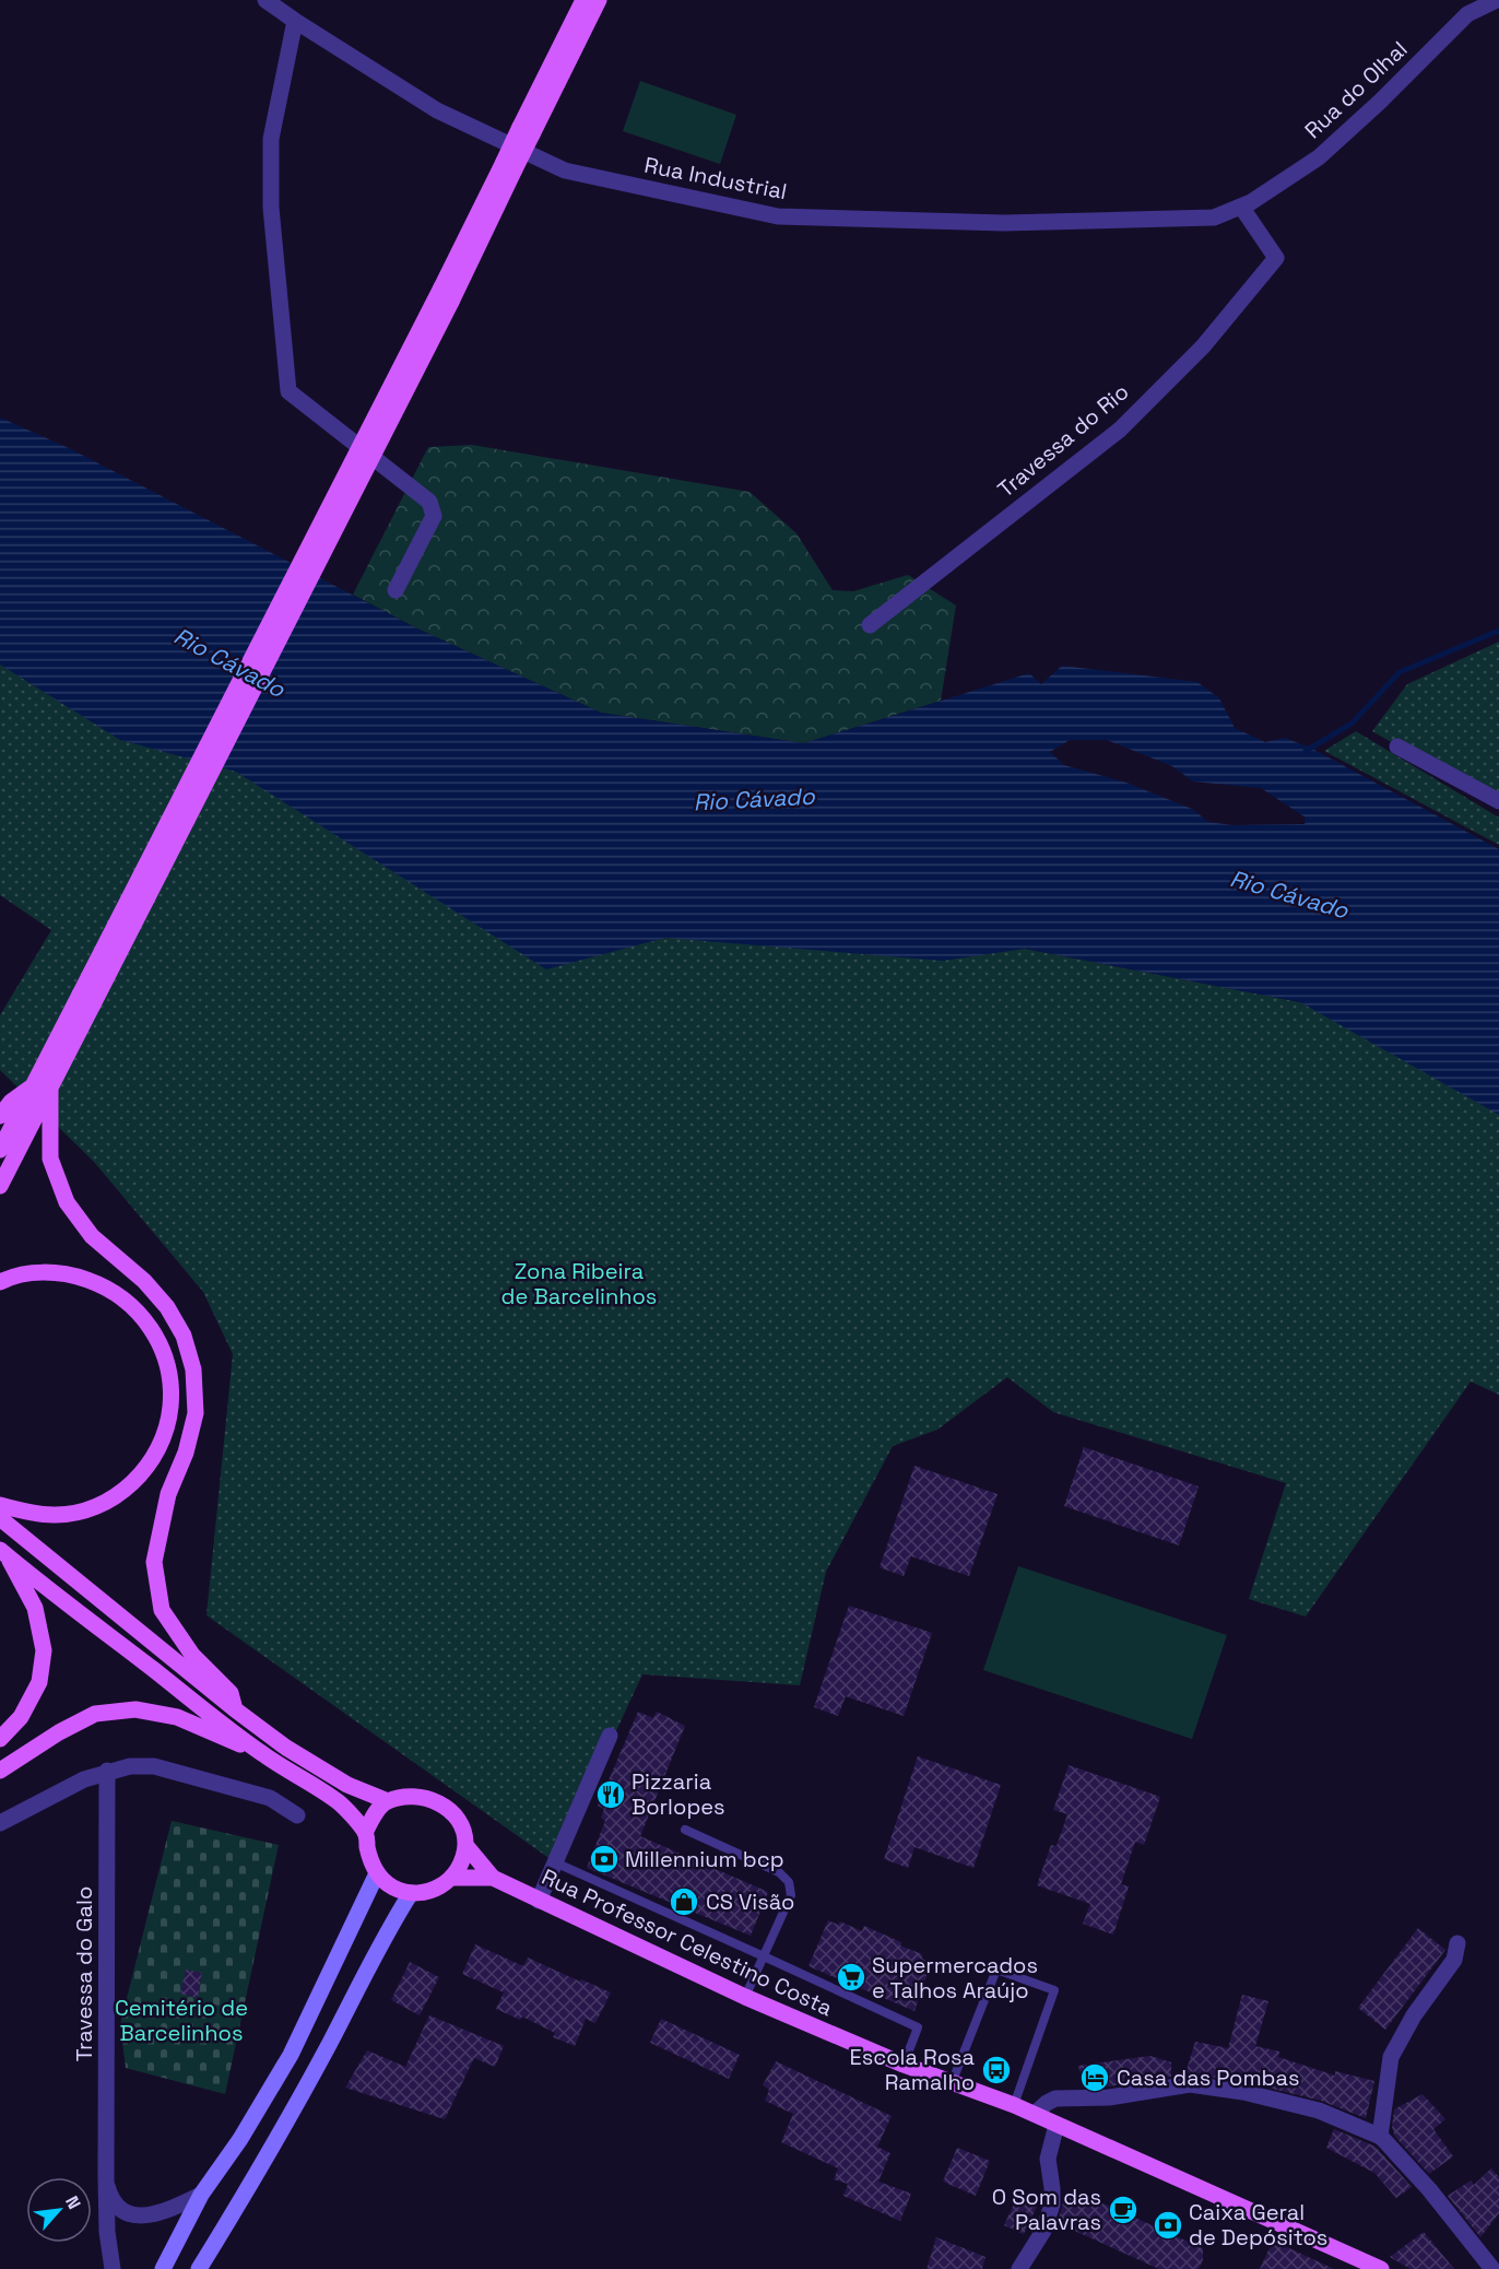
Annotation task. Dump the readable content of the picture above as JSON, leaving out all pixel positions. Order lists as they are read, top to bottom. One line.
{"streets":{"main road":["Rua Professor Celestino Costa"],"street":["Rua do Olhal","Rua Industrial","Travessa do Rio","Travessa do Galo"]},"crossings":[["Rua do Olhal","Rua Industrial"],["Rua do Olhal","Travessa do Rio"],["Rua Industrial","Travessa do Rio"]],"water":["Rio Cávado"],"parks":["Zona Ribeira de Barcelinhos","Cemitério de Barcelinhos"],"places":{"restaurant":["Pizzaria Borlopes"],"bank":["Millennium bcp","Caixa Geral de Depósitos"],"shop":["CS Visão"],"supermarket":["Supermercados e Talhos Araújo"],"bus stop":["Escola Rosa Ramalho"],"hotel":["Casa das Pombas"],"cafe":["O Som das Palavras"]},"north":"top right"}
